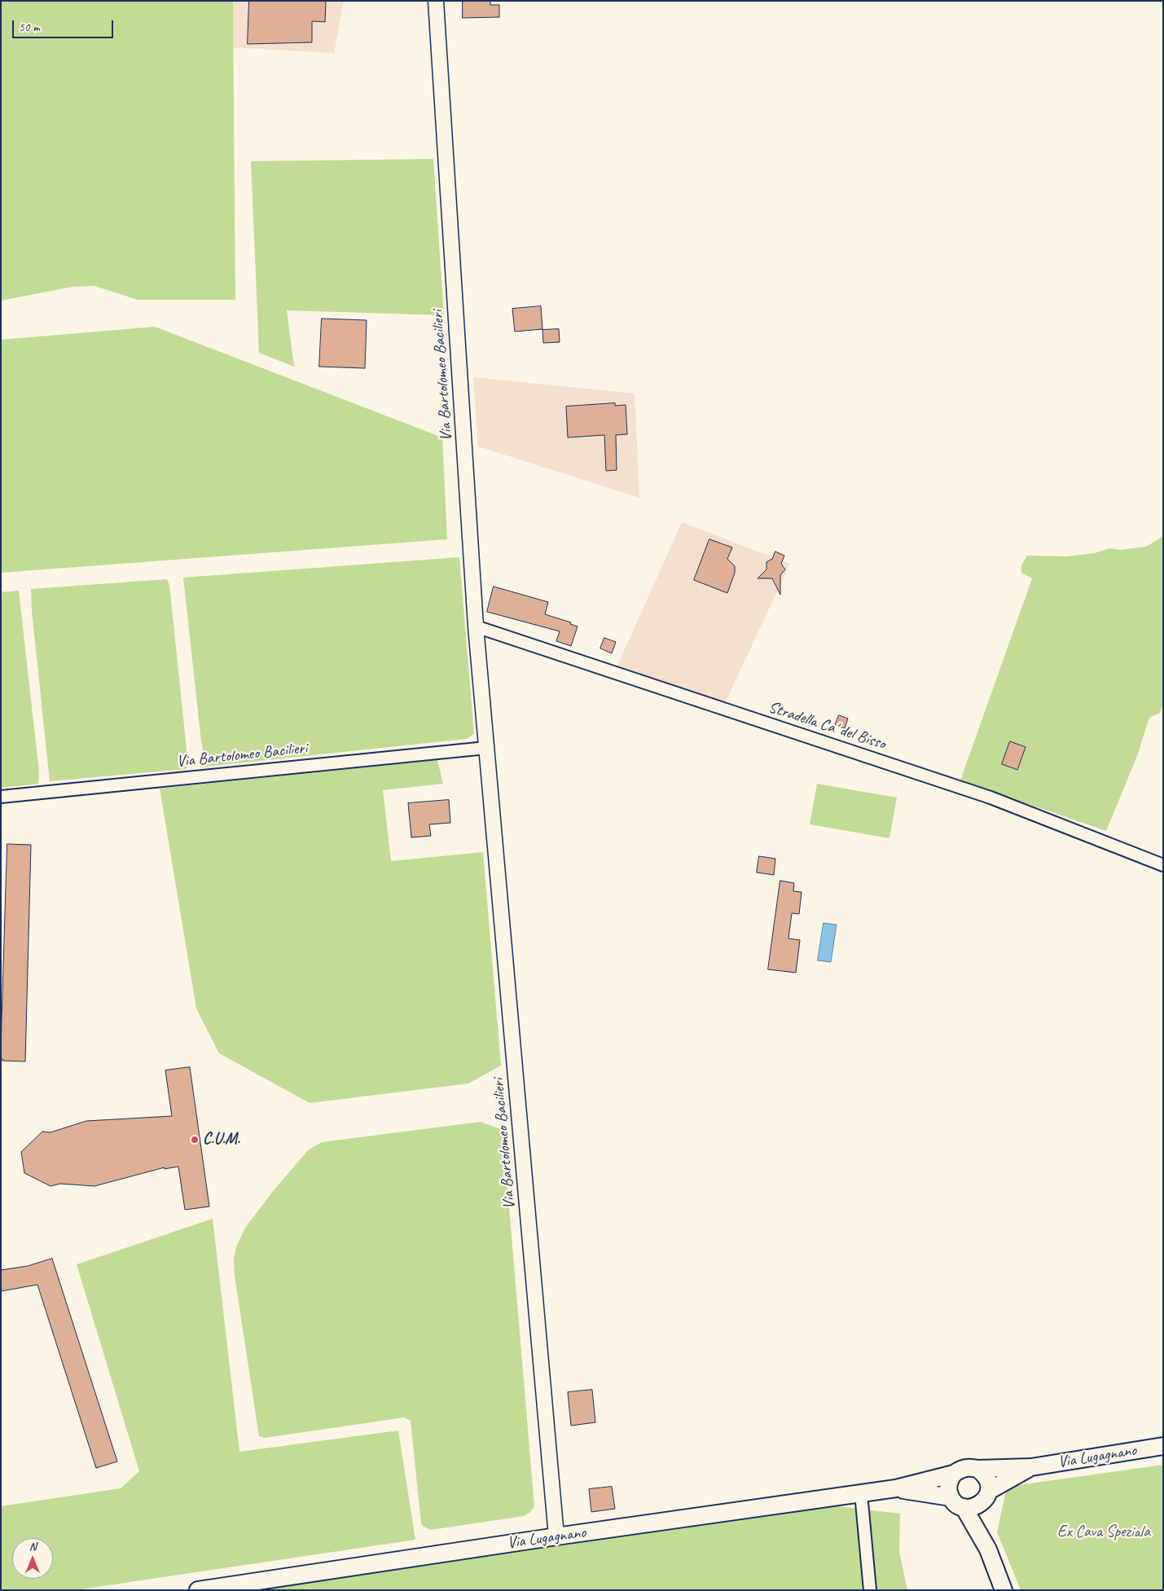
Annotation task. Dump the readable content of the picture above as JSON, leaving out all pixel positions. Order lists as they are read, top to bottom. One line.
{"streets":{"main road":["Via Lugagnano"],"street":["Via Bartolomeo Bacilieri","Stradella Ca' del Bisso"]},"crossings":[["Via Bartolomeo Bacilieri","Stradella Ca' del Bisso"],["Via Bartolomeo Bacilieri","Via Lugagnano"]],"parks":["Ex Cava Speziala"],"places":["C.U.M."],"scale_bar":"50 m","north":"top"}
